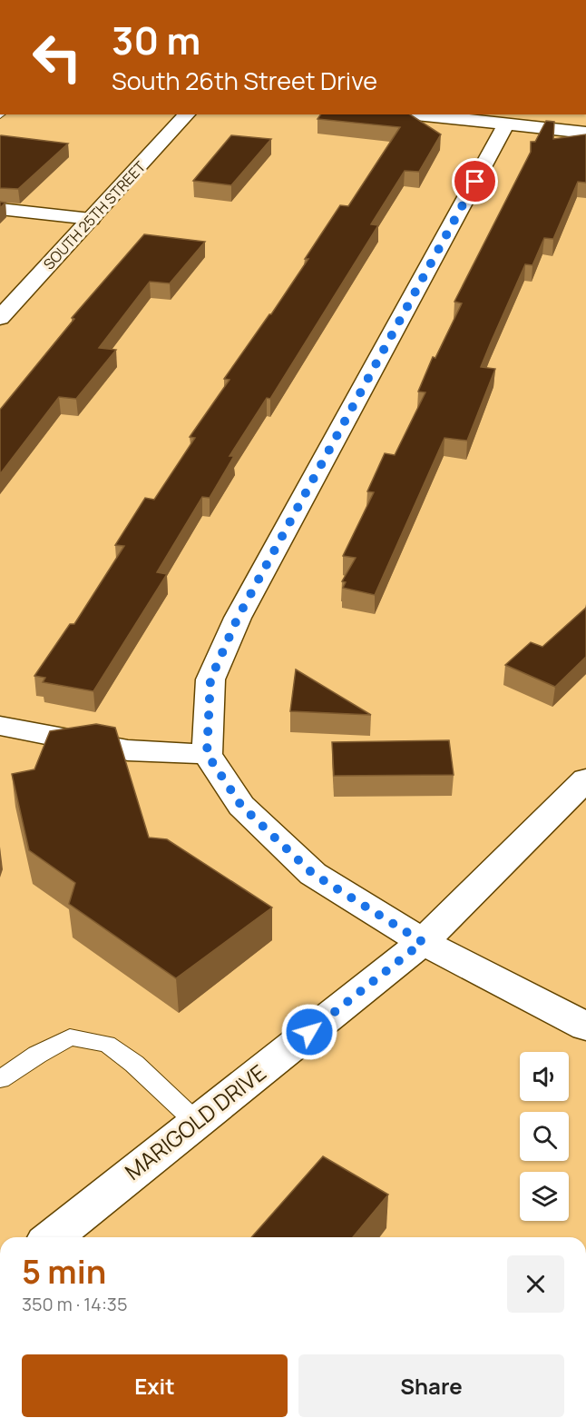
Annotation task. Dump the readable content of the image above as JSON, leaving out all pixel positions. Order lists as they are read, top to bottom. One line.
{"streets":{"street":["SOUTH 25TH STREET","MARIGOLD DRIVE"]},"page":{"turn":["30 m","South 26th Street Drive"],"heading":["5 min","350 m · 14:35"],"buttons":["Exit","Share"]}}
